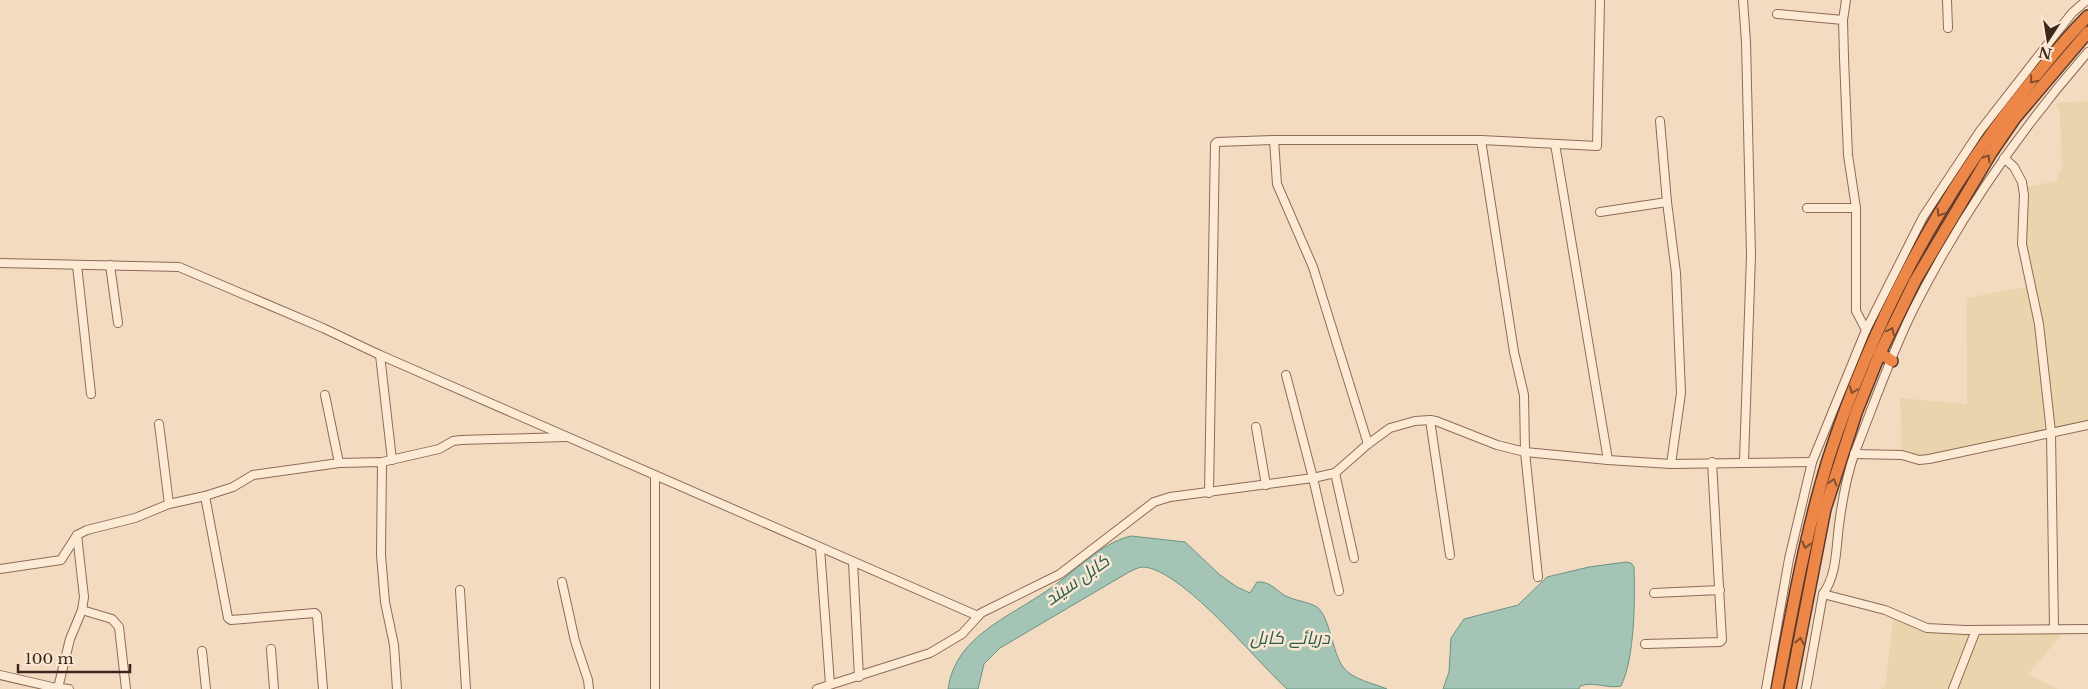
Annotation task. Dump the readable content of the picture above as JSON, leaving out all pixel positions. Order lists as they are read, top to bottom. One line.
{"water":["کابل سيند","دریائے کابل"],"scale_bar":"100 m","north":"bottom"}
